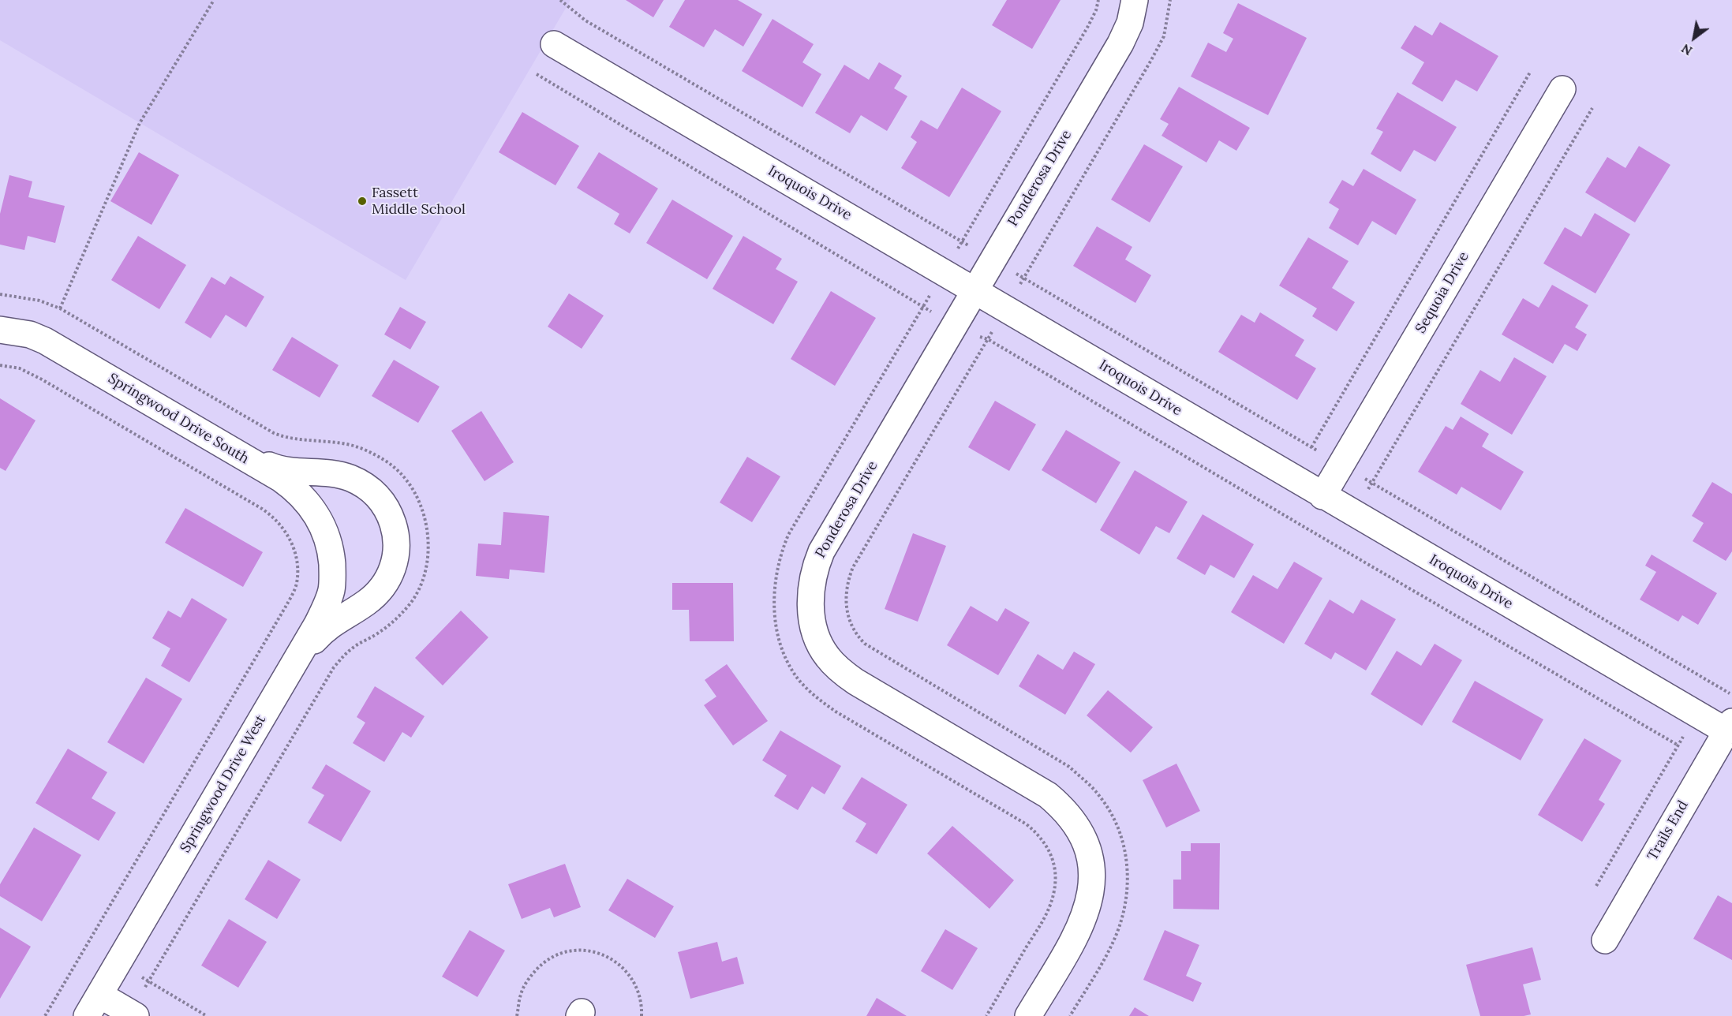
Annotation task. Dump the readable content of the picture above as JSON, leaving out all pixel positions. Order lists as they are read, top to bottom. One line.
{"streets":{"street":["Ponderosa Drive","Iroquois Drive","Sequoia Drive","Springwood Drive South","Springwood Drive West","Trails End"]},"crossings":[["Ponderosa Drive","Iroquois Drive"],["Iroquois Drive","Sequoia Drive"],["Iroquois Drive","Trails End"],["Springwood Drive South","Springwood Drive West"]],"places":["Fassett Middle School"],"north":"bottom left"}
